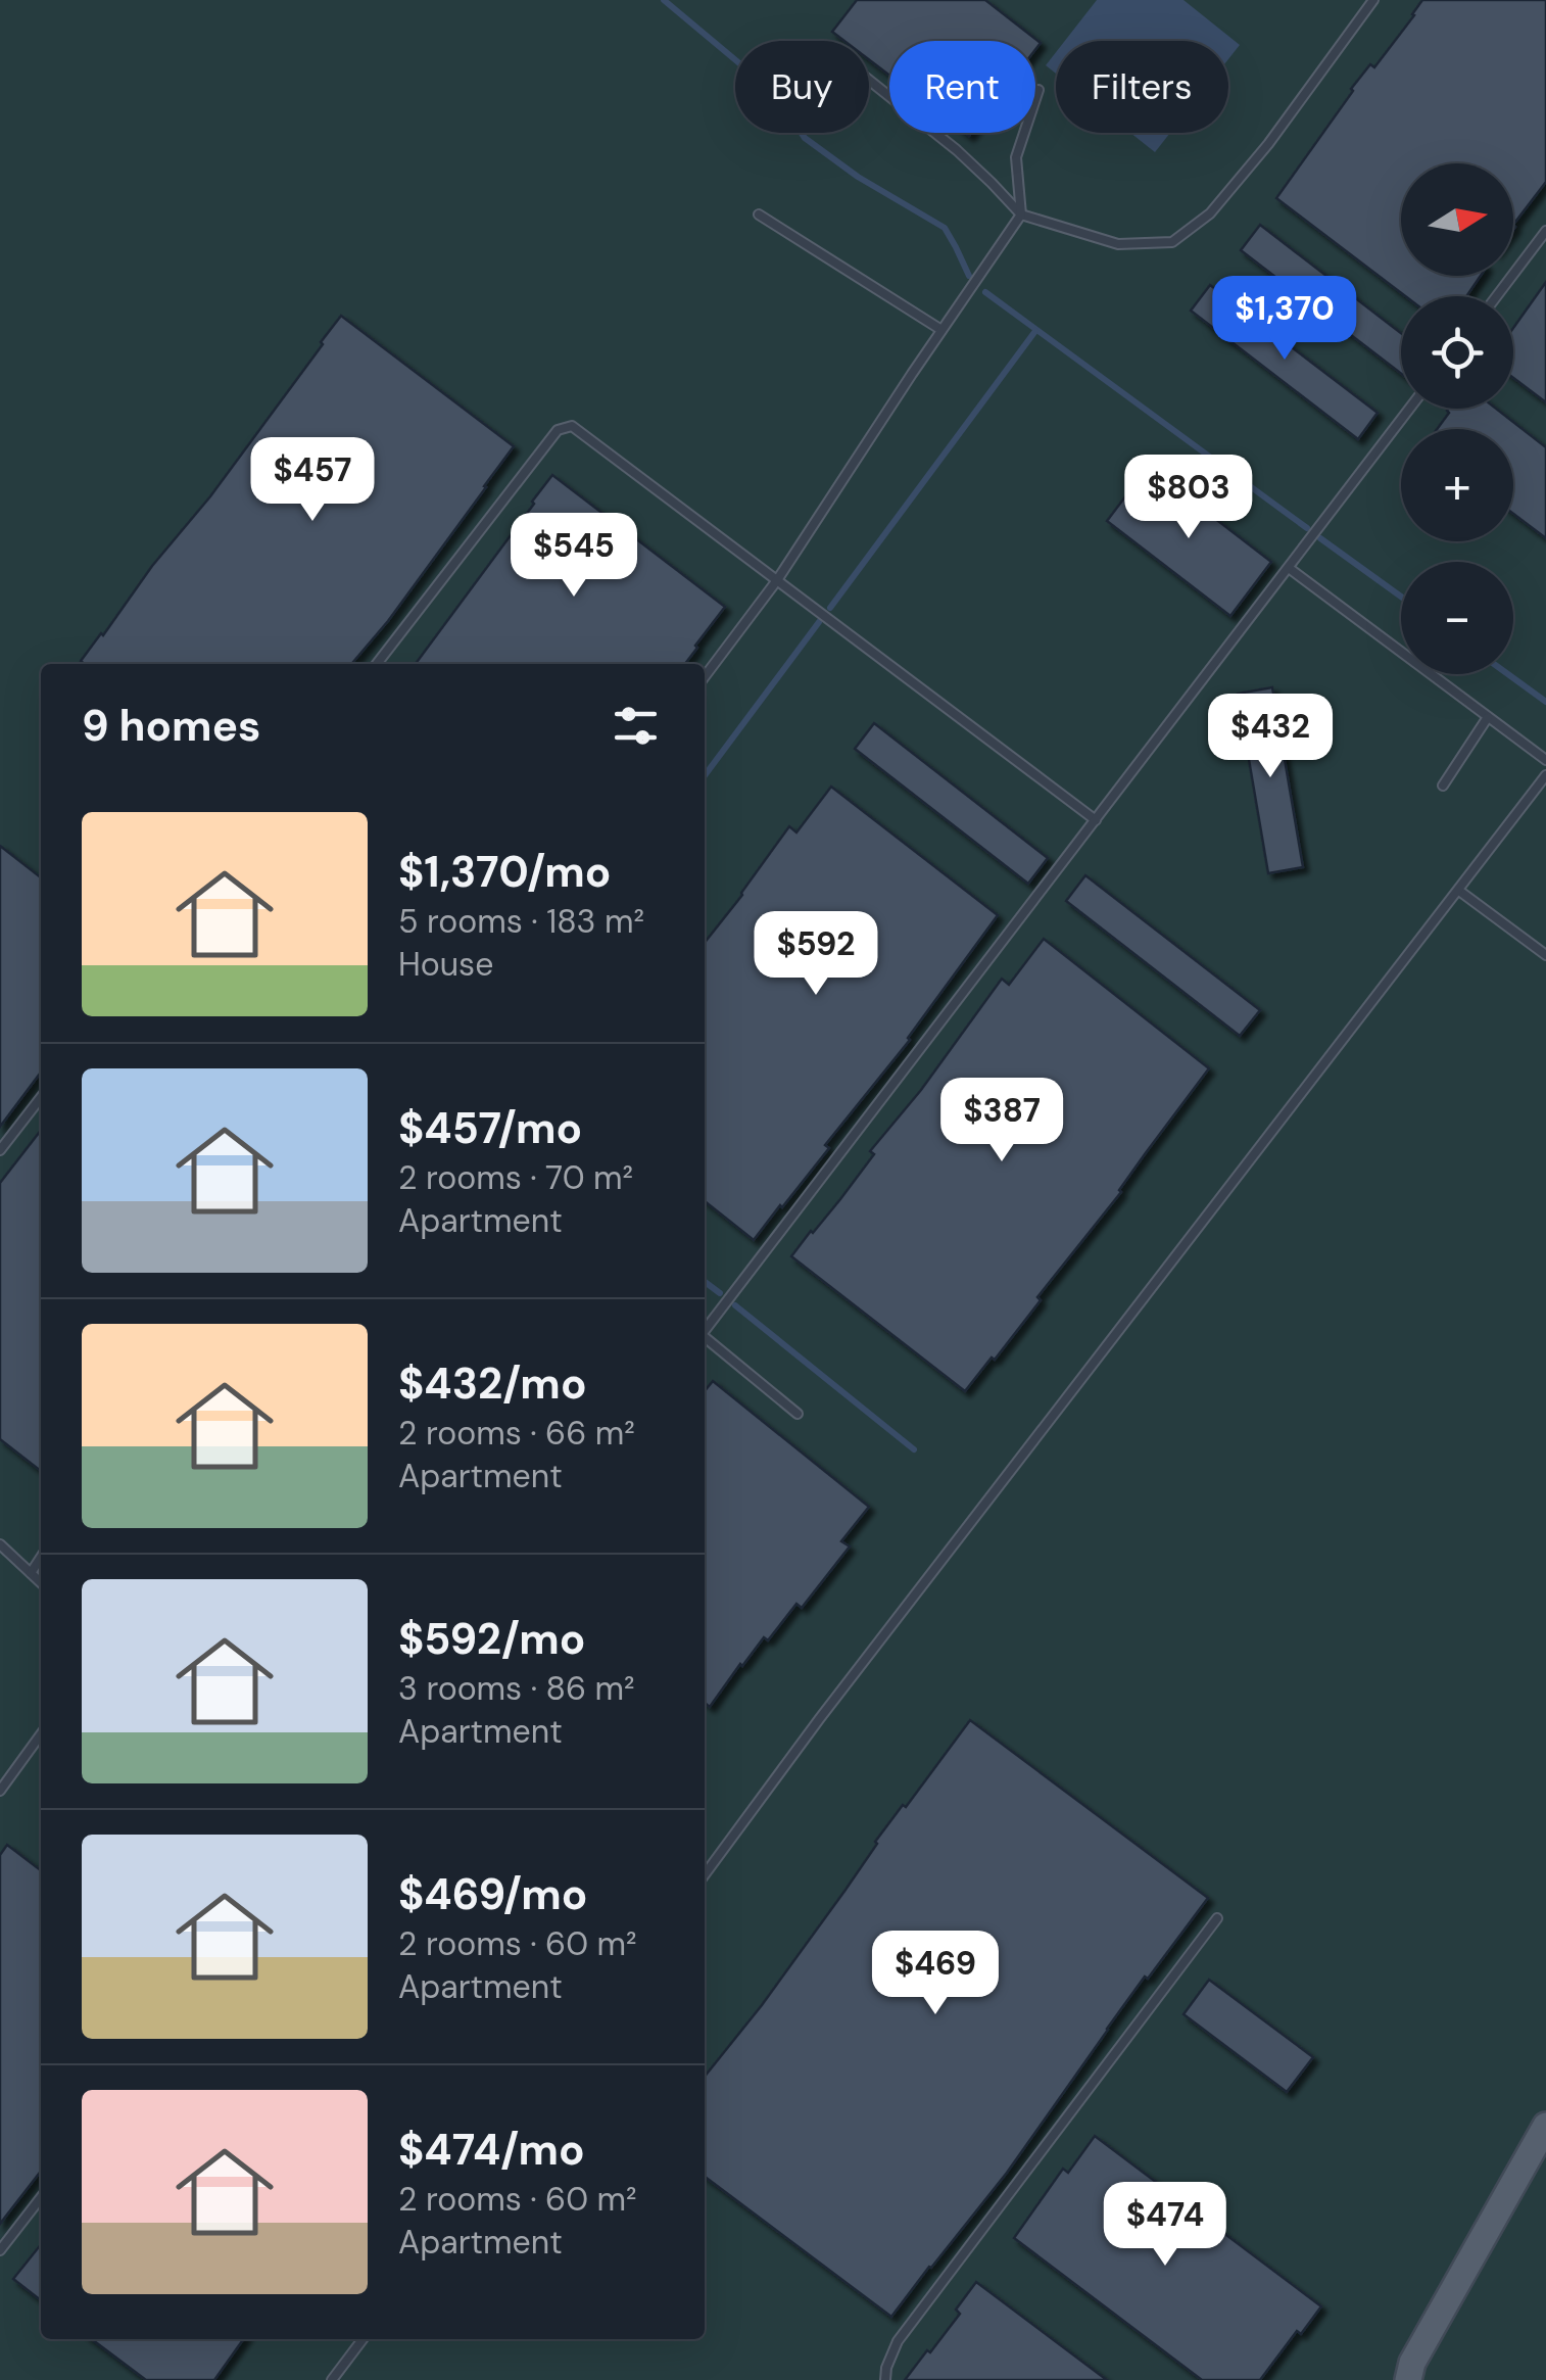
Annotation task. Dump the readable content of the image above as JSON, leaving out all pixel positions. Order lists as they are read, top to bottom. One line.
{"north":"right","page":{"chip":["Buy","Rent","Filters"],"map_buttons":["+","−"],"price":["$1,370","$457","$803","$545","$432","$592","$387","$469","$474"],"heading":"9 homes","list":[{"name":"$1,370/mo","note":"5 rooms · 183 m² · House"},{"name":"$457/mo","note":"2 rooms · 70 m² · Apartment"},{"name":"$432/mo","note":"2 rooms · 66 m² · Apartment"},{"name":"$592/mo","note":"3 rooms · 86 m² · Apartment"},{"name":"$469/mo","note":"2 rooms · 60 m² · Apartment"},{"name":"$474/mo","note":"2 rooms · 60 m² · Apartment"}]}}
